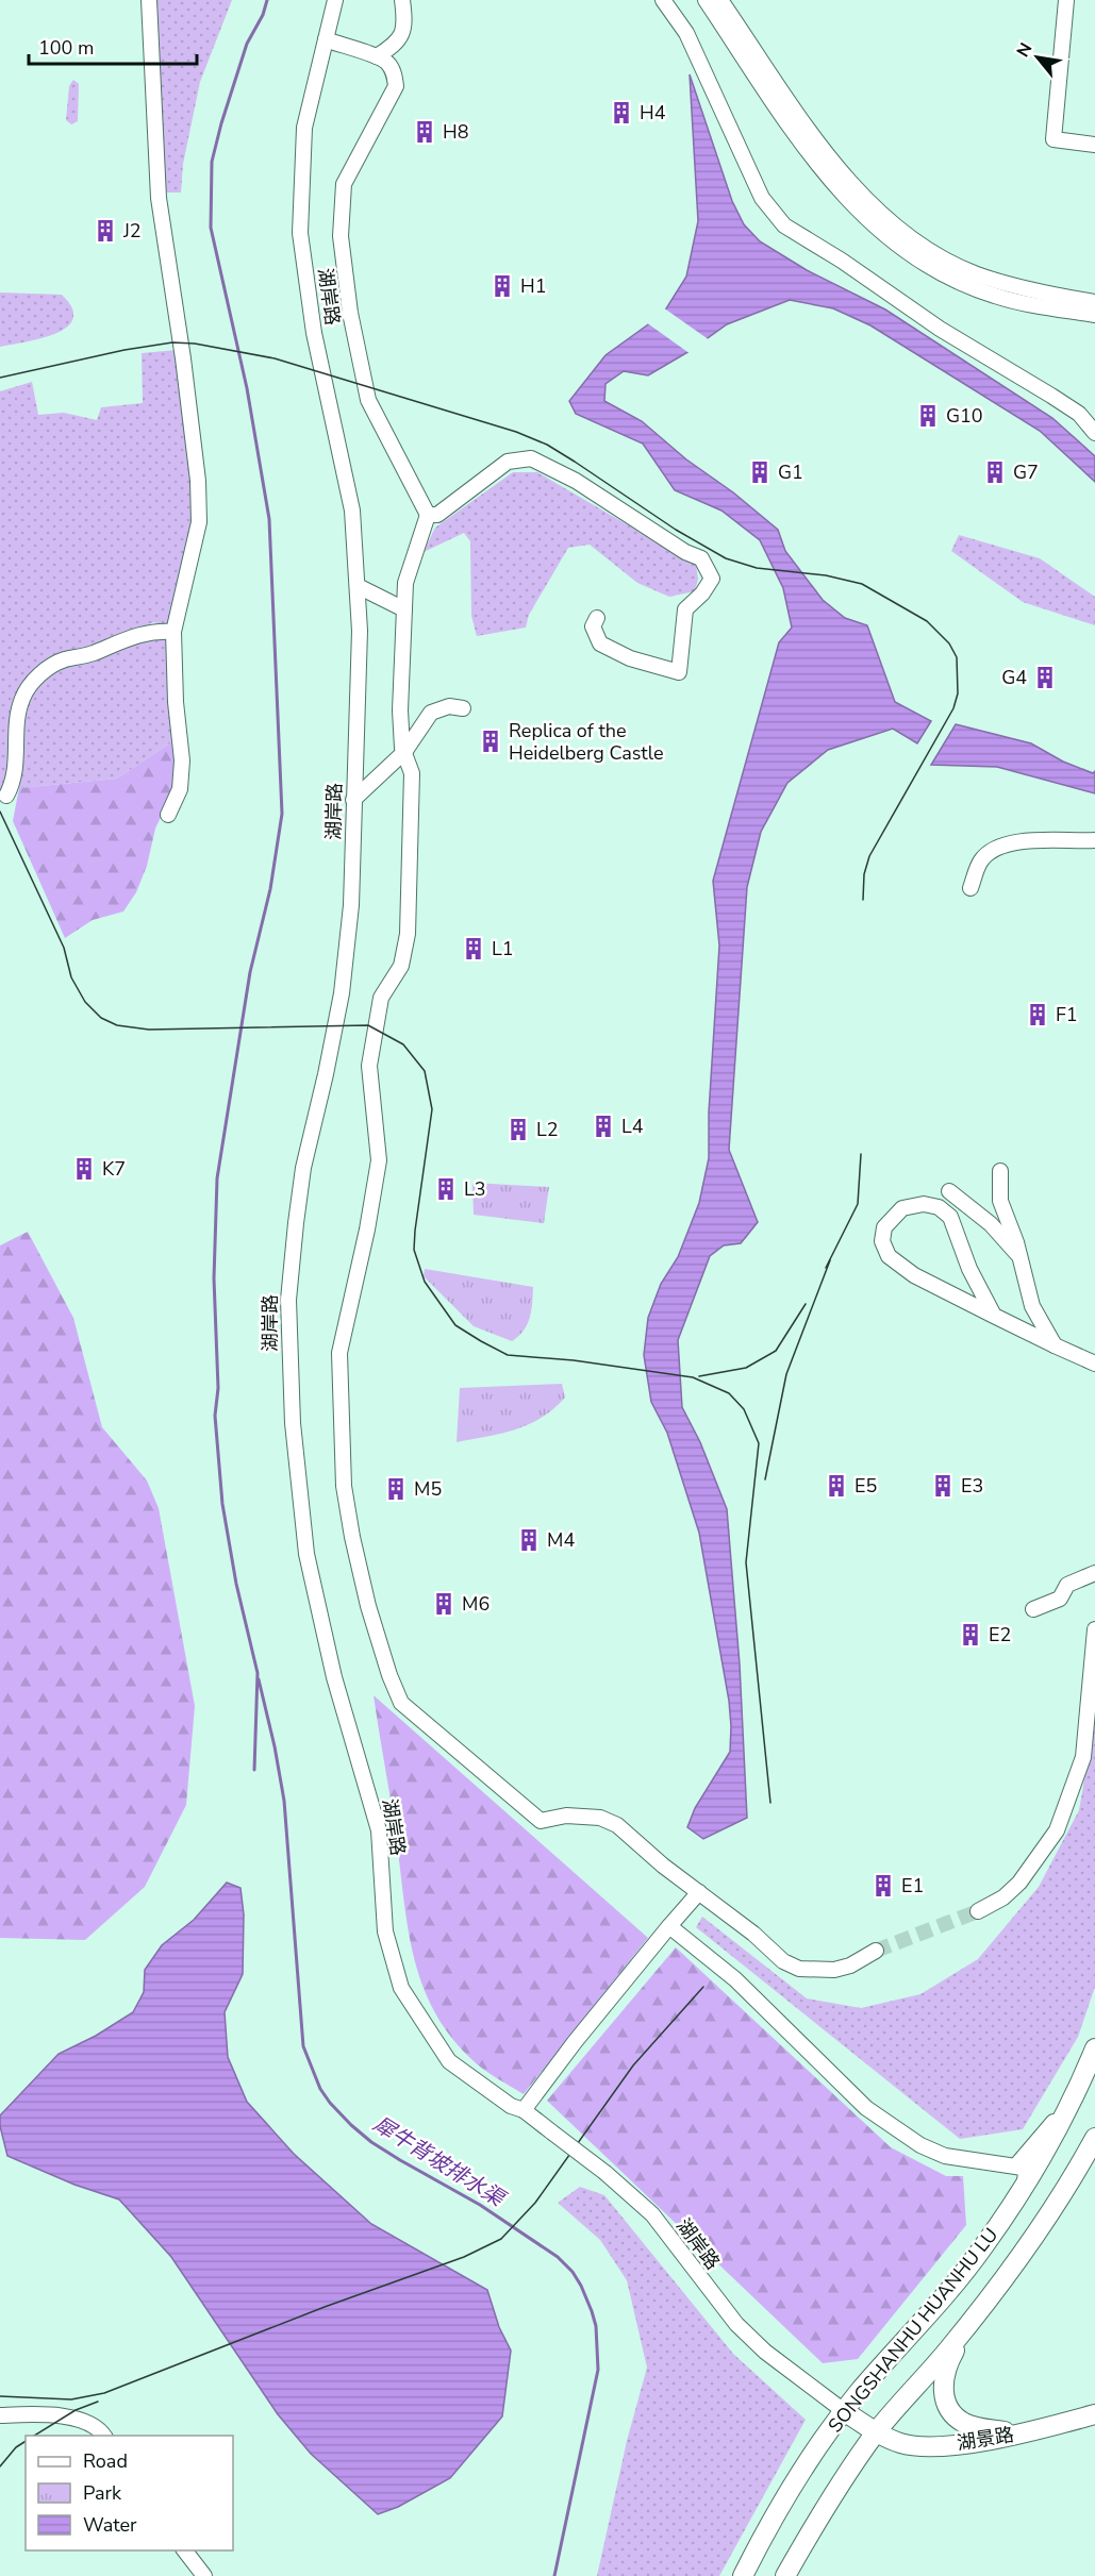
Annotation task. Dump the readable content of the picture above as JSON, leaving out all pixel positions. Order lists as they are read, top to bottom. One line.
{"streets":{"main road":["SONGSHANHU HUANHU LU","湖景路"],"street":["湖岸路"]},"crossings":[["湖岸路","SONGSHANHU HUANHU LU"],["湖岸路","湖景路"],["SONGSHANHU HUANHU LU","湖景路"]],"water":["犀牛背坡排水渠"],"places":{"building":["H4","H8","J2","H1","G10","G1","G7","G4","Replica of the Heidelberg Castle","L1","F1","L4","L2","K7","L3","E5","E3","M5","M4","M6","E2","E1"]},"legend":["Road","Park","Water"],"scale_bar":"100 m","north":"top left"}
